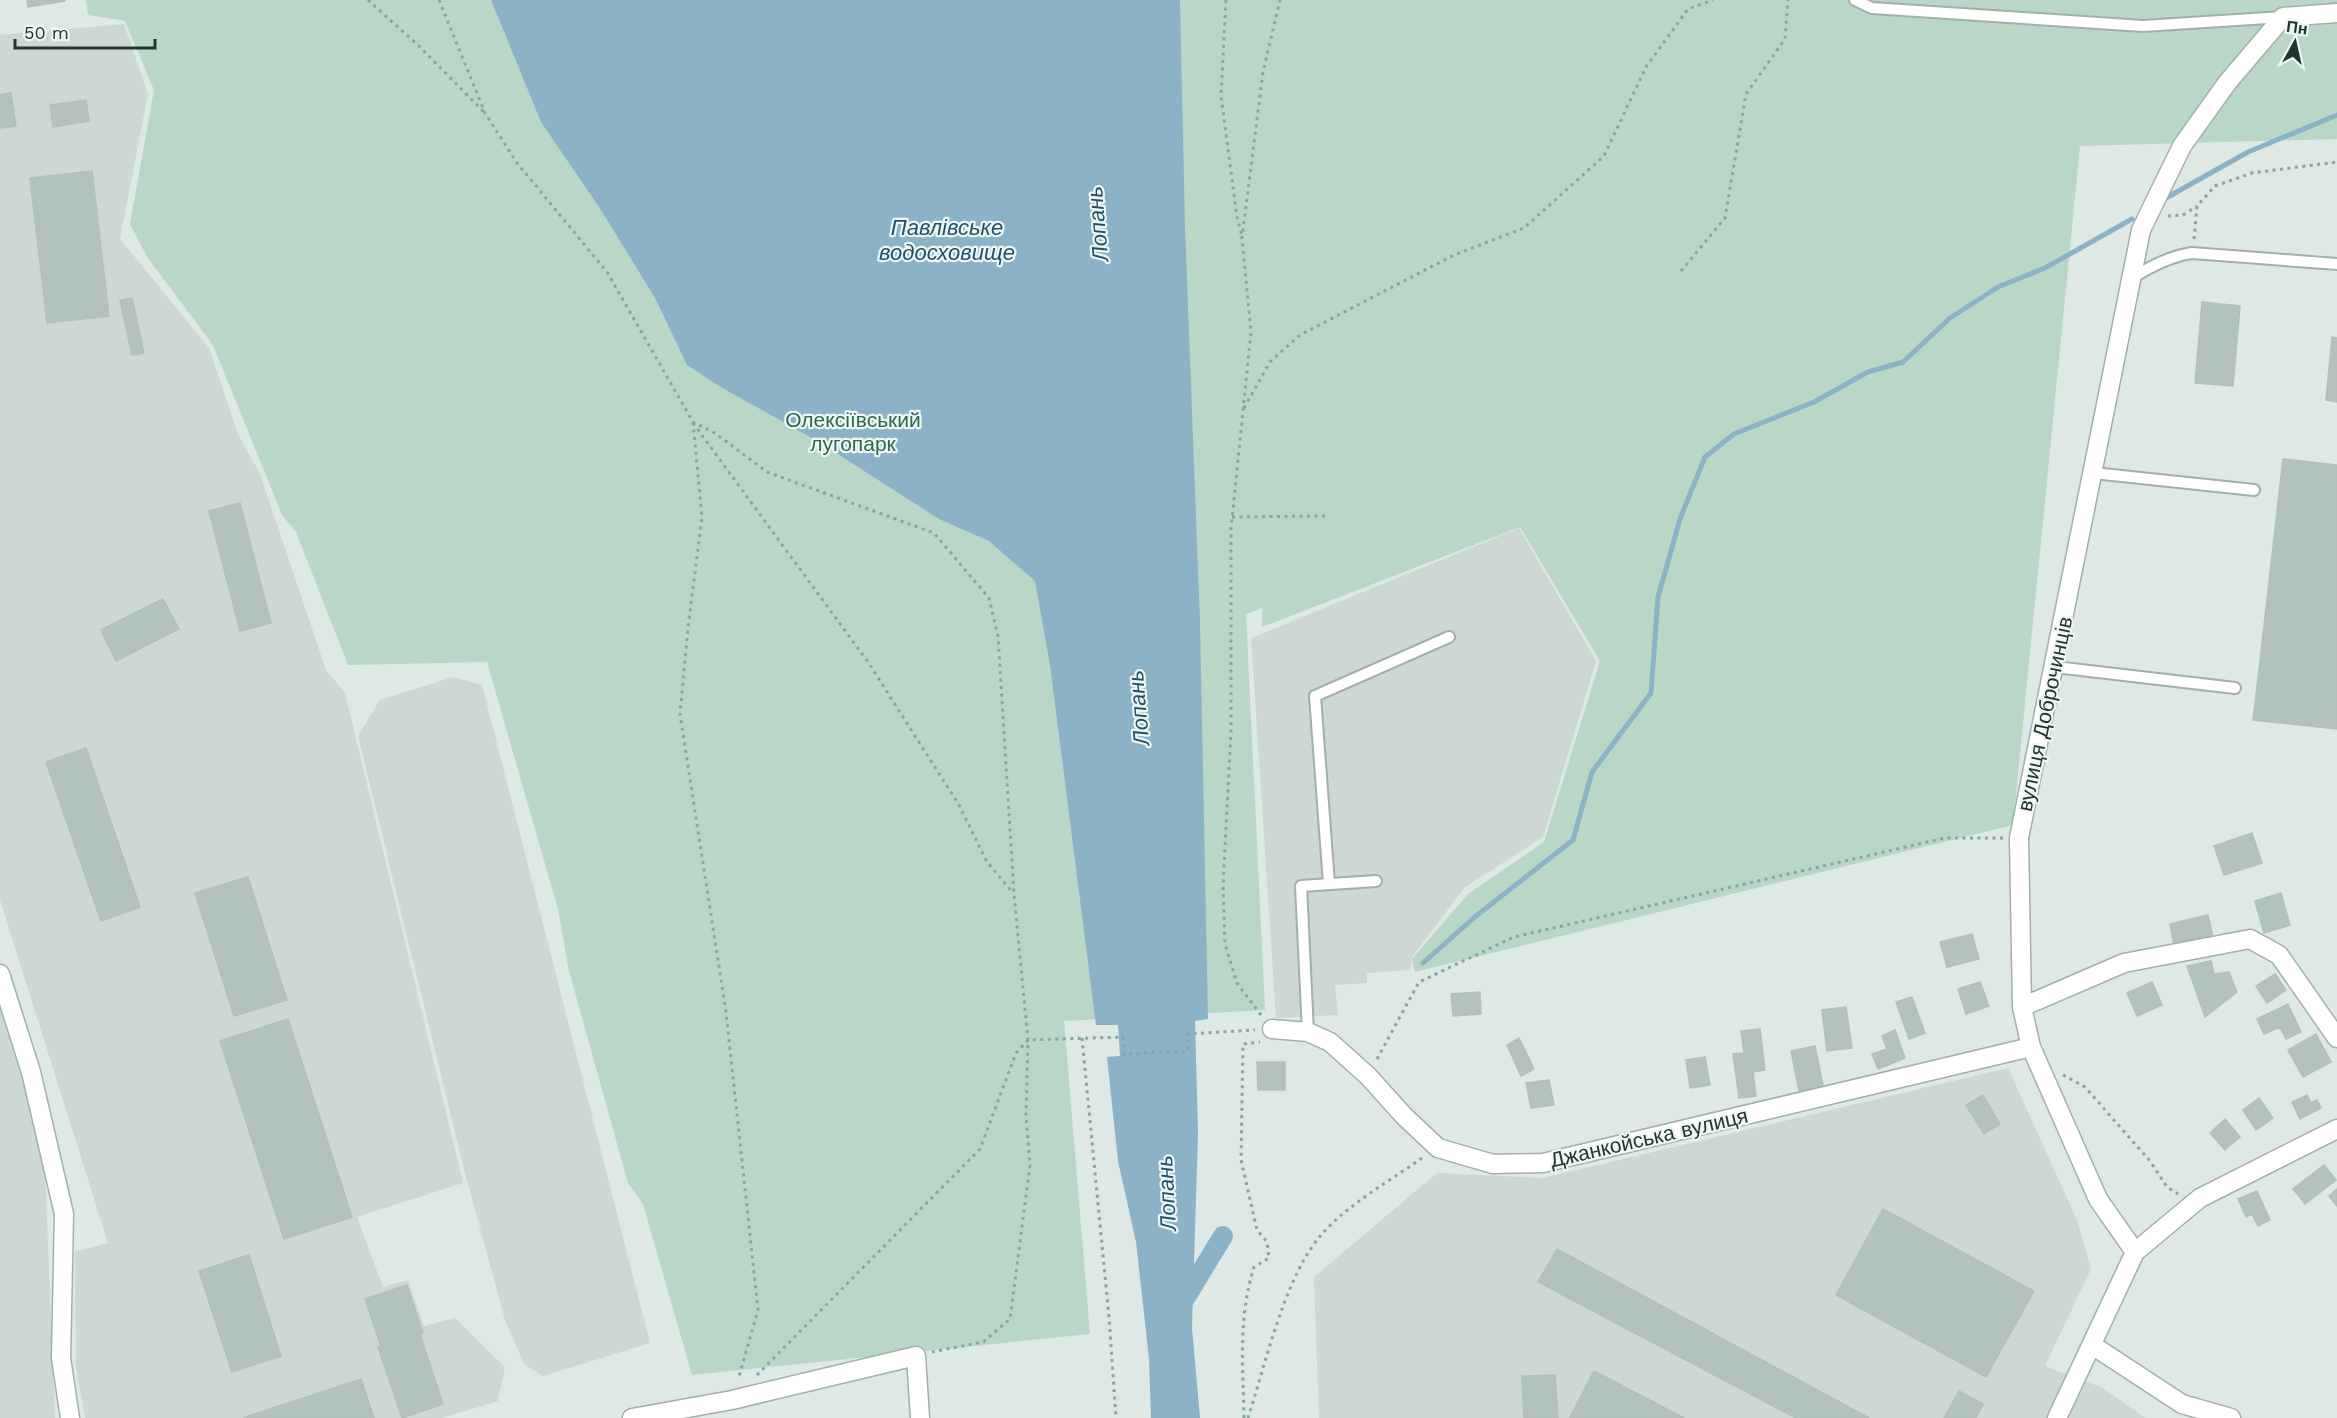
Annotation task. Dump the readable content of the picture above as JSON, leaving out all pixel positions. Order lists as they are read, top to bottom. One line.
{"streets":{"street":["вулиця Доброчинців","Джанкойська вулиця"]},"crossings":[["вулиця Доброчинців","Джанкойська вулиця"]],"water":["Лопань","Павлівське водосховище"],"parks":["Олексіївський лугопарк"],"scale_bar":"50 m","north":"top"}
